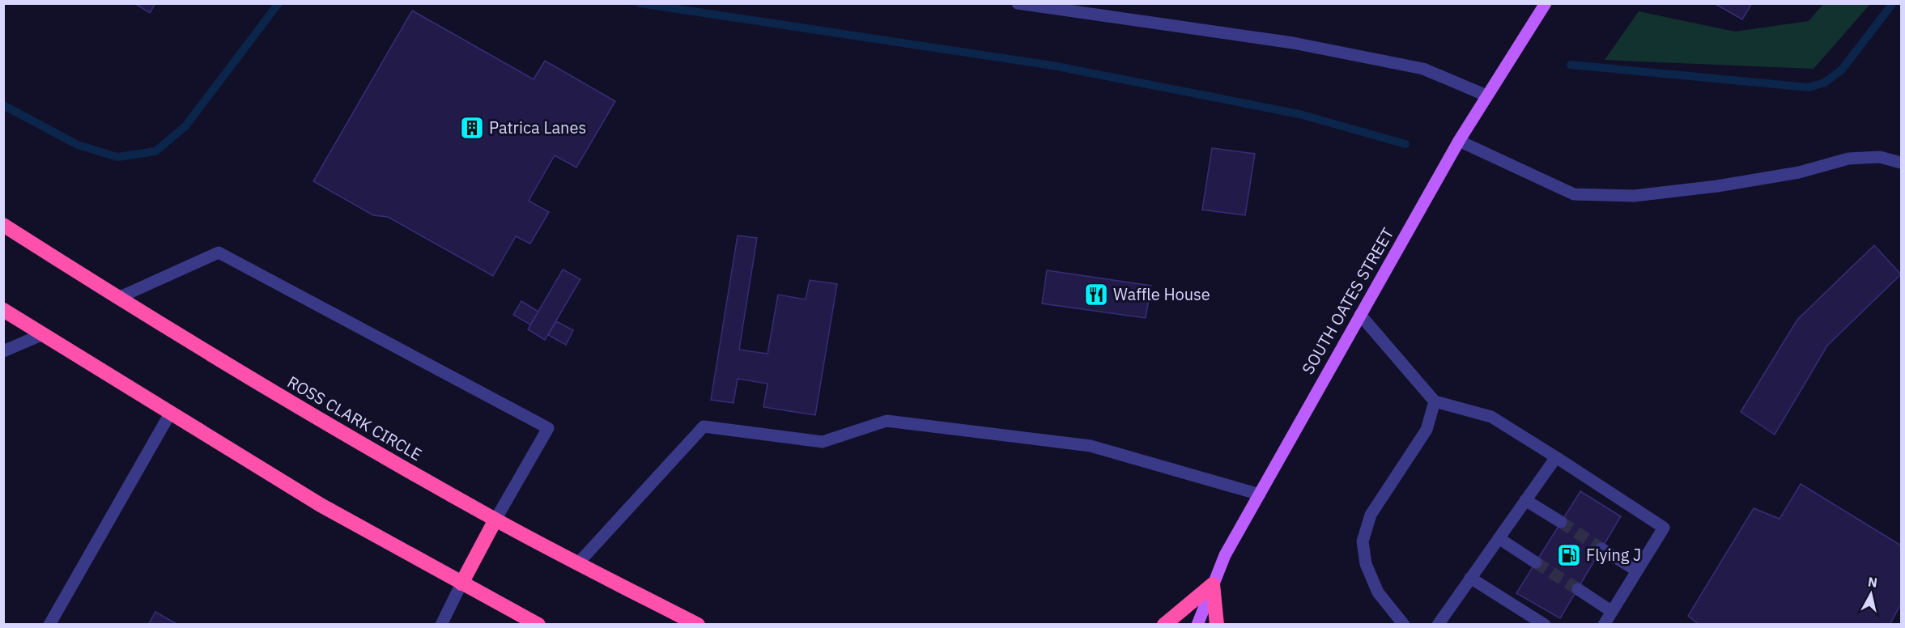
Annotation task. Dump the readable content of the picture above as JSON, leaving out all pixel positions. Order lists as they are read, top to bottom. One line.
{"streets":{"highway":["ROSS CLARK CIRCLE"],"main road":["SOUTH OATES STREET"]},"places":{"building":["Patrica Lanes"],"restaurant":["Waffle House"],"fuel station":["Flying J"]},"north":"top"}
